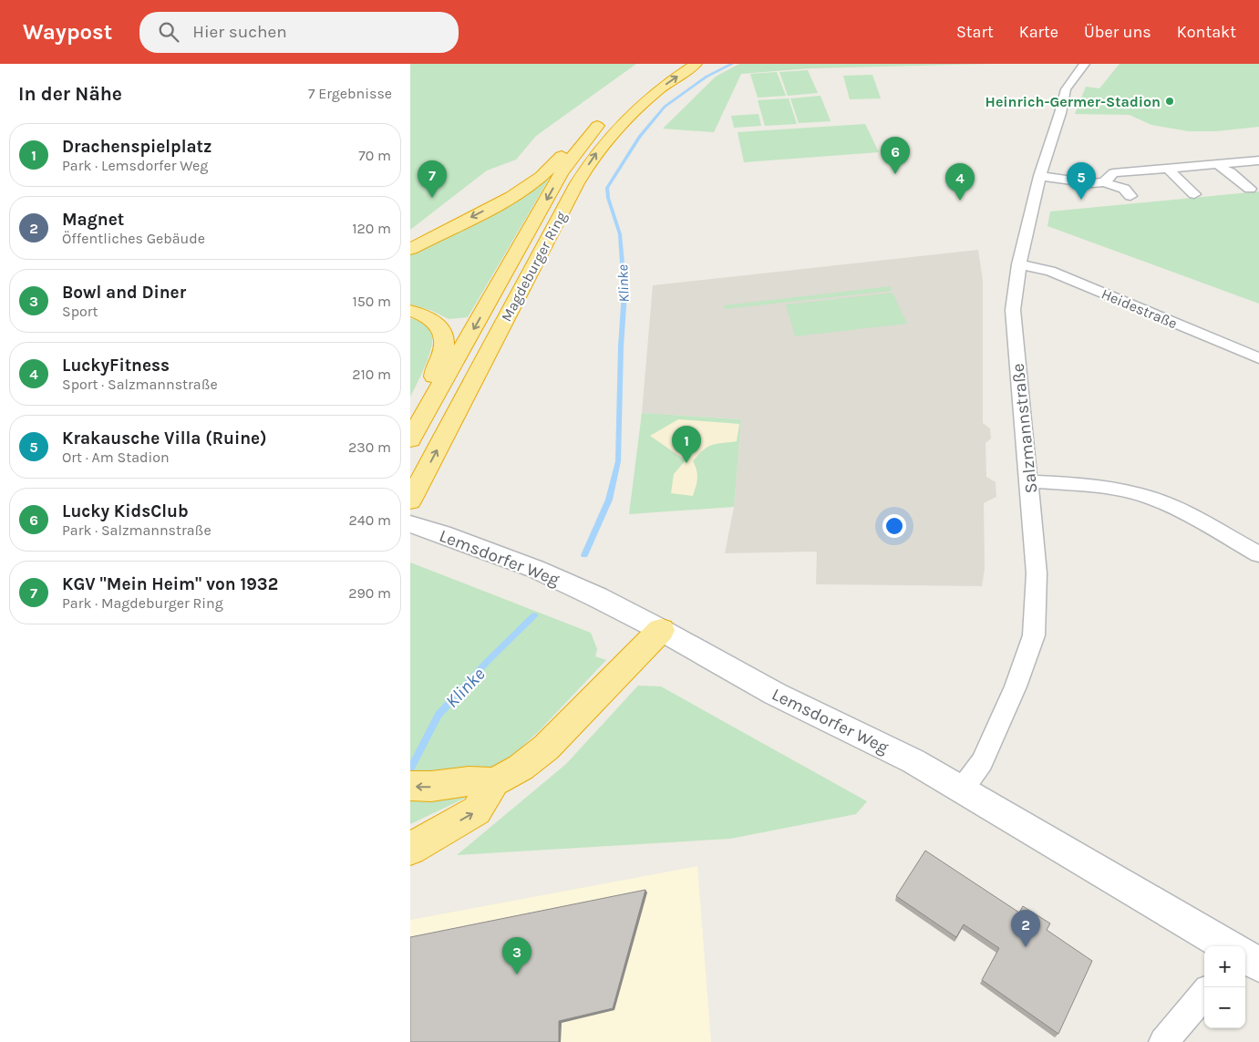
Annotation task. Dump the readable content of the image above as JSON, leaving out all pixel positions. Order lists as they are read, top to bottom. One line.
{"streets":{"highway":["Magdeburger Ring"],"street":["Heidestraße","Salzmannstraße","Lemsdorfer Weg"]},"crossings":[["Heidestraße","Salzmannstraße"],["Salzmannstraße","Lemsdorfer Weg"]],"water":["Klinke"],"places":["Heinrich-Germer-Stadion"],"page":{"header":"Waypost","search":"Hier suchen","nav":["Start","Karte","Über uns","Kontakt"],"heading":["In der Nähe","7 Ergebnisse"],"list":[{"mark":"1","name":"Drachenspielplatz","note":"Park · Lemsdorfer Weg","value":"70 m"},{"mark":"2","name":"Magnet","note":"Öffentliches Gebäude","value":"120 m"},{"mark":"3","name":"Bowl and Diner","note":"Sport","value":"150 m"},{"mark":"4","name":"LuckyFitness","note":"Sport · Salzmannstraße","value":"210 m"},{"mark":"5","name":"Krakausche Villa (Ruine)","note":"Ort · Am Stadion","value":"230 m"},{"mark":"6","name":"Lucky KidsClub","note":"Park · Salzmannstraße","value":"240 m"},{"mark":"7","name":"KGV \"Mein Heim\" von 1932","note":"Park · Magdeburger Ring","value":"290 m"}],"pins":["6","7","5","4","1","2","3"],"map_buttons":["+","−"]}}
